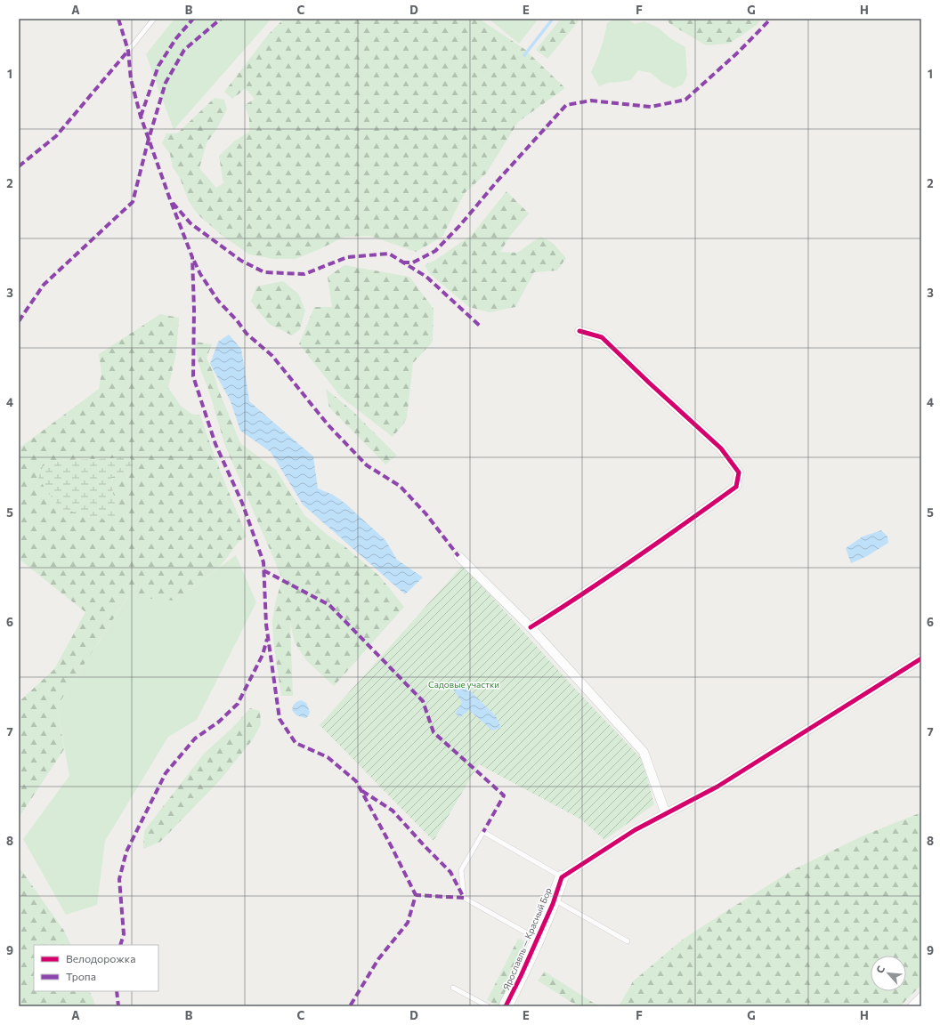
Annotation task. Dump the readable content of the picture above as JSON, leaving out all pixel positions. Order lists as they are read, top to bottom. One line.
{"streets":{"street":["Ярославль — Красный Бор"]},"parks":["Садовые участки"],"legend":["Велодорожка","Тропа"],"north":"top left","grid":{"columns":["A","B","C","D","E","F","G","H"],"rows":["1","2","3","4","5","6","7","8","9"]}}
